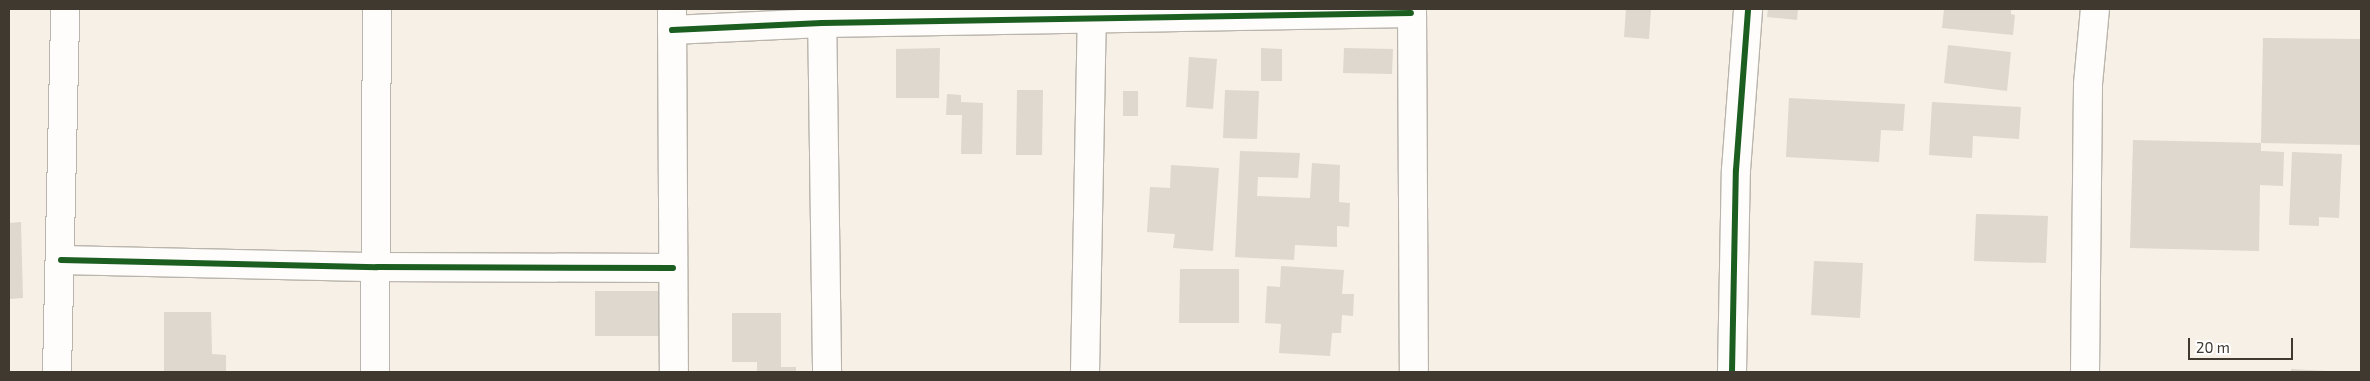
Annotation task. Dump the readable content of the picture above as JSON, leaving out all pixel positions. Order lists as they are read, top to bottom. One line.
{"scale_bar":"20 m"}
